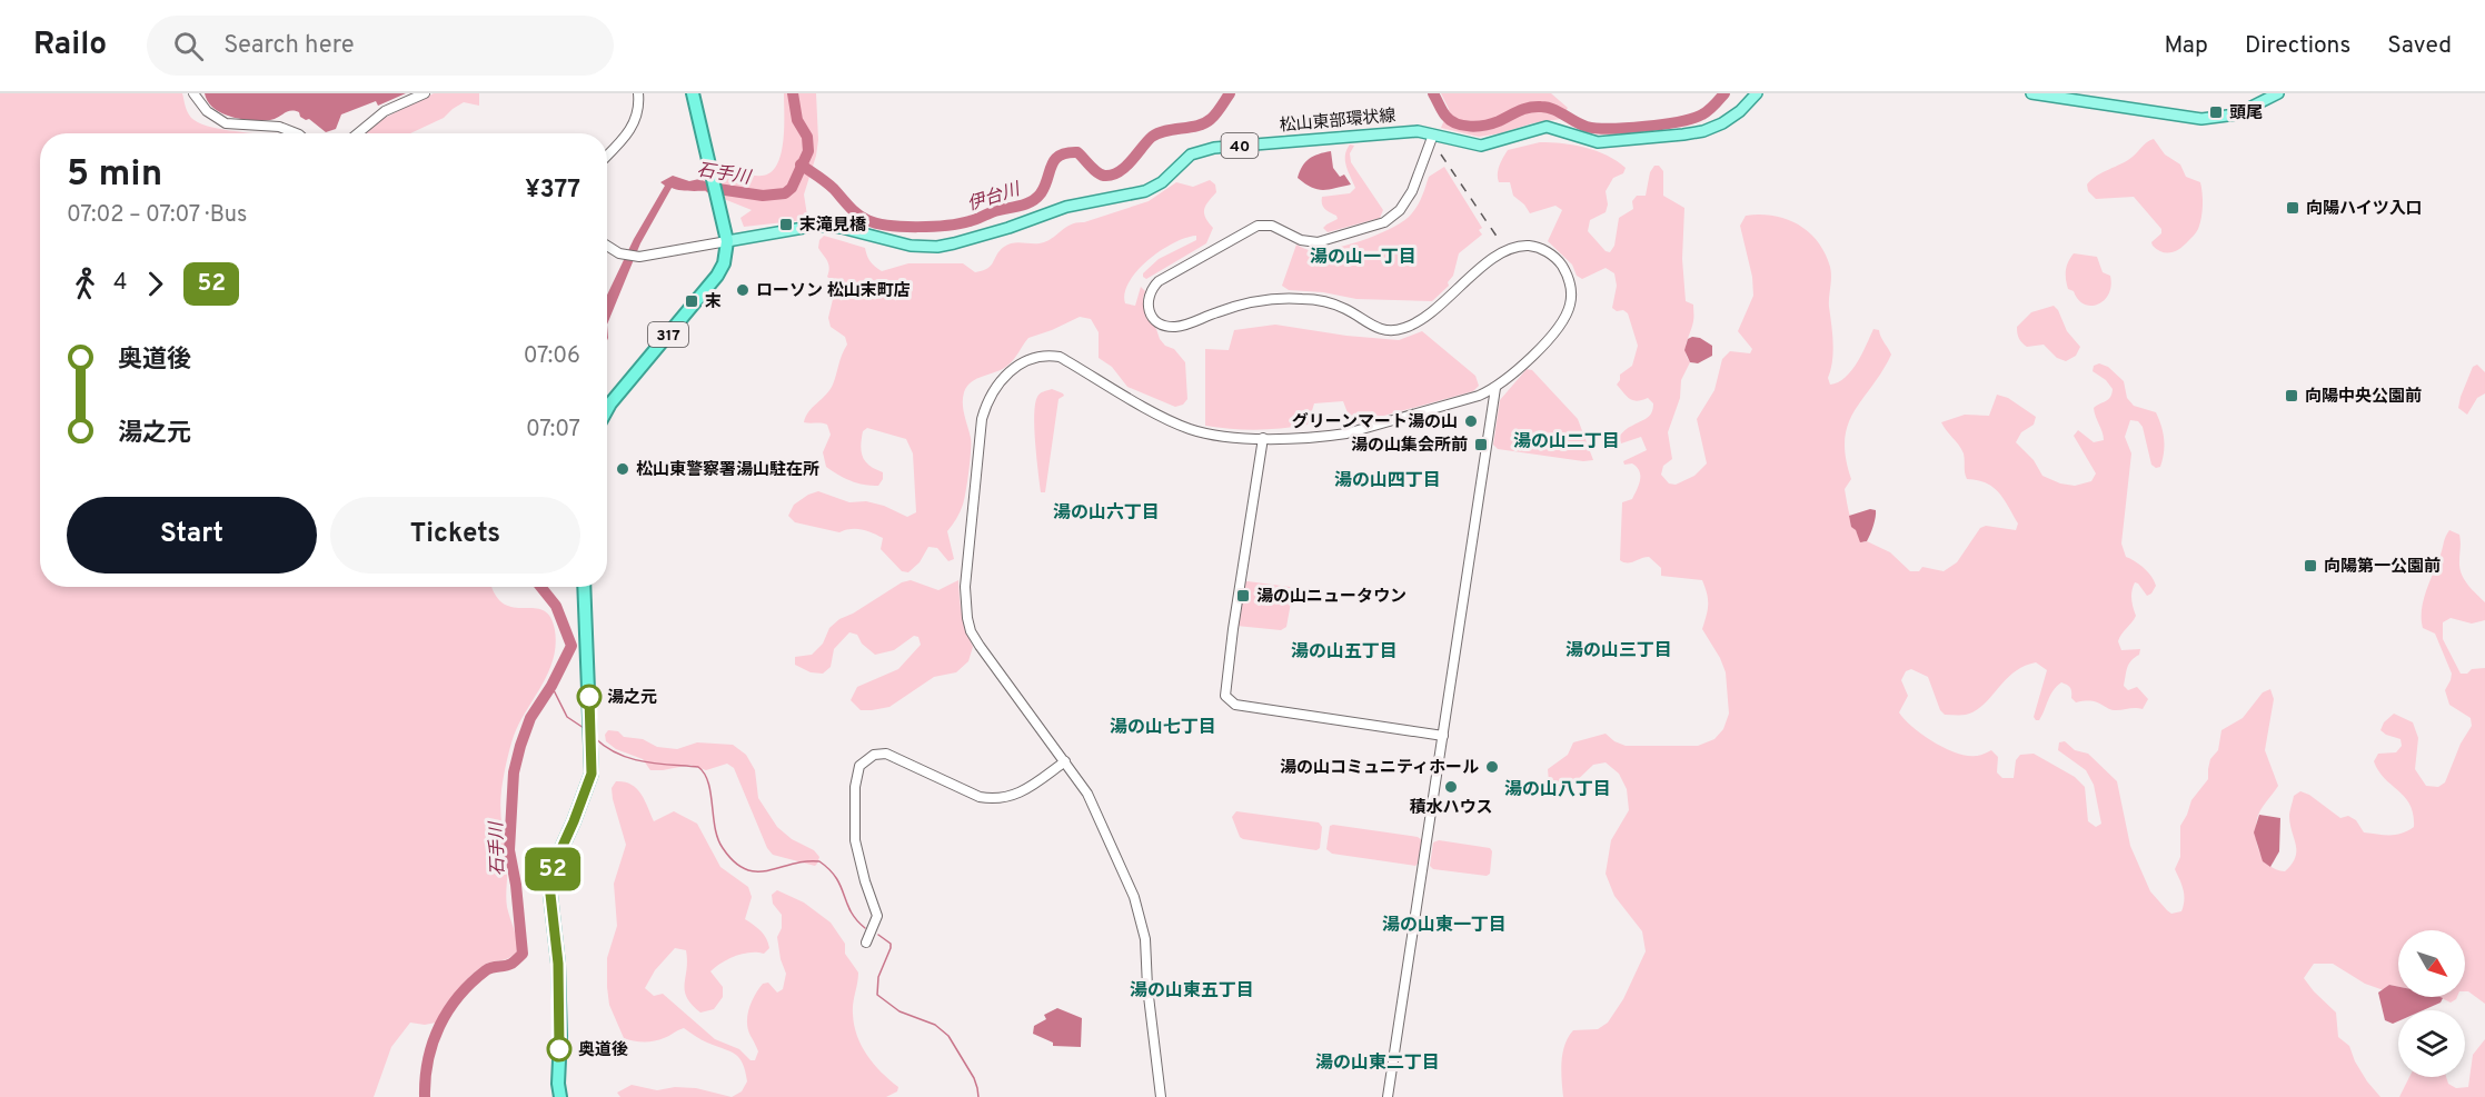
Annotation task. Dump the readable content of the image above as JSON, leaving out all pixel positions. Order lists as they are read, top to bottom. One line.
{"streets":{"highway":["317"],"main road":["松山東部環状線","40"]},"crossings":[["松山東部環状線","317"]],"districts":["湯の山一丁目","湯の山二丁目","湯の山四丁目","湯の山六丁目","湯の山三丁目","湯の山五丁目","湯の山七丁目","湯の山八丁目","湯の山東一丁目","湯の山東五丁目","湯の山東二丁目"],"water":["石手川","伊台川"],"places":{"transit":["頭尾","向陽ハイツ入口","末滝見橋","末","向陽中央公園前","湯の山集会所前","向陽第一公園前","湯の山ニュータウン"],"other":["ローソン 松山末町店","グリーンマート湯の山","松山東警察署湯山駐在所","湯之元","湯の山コミュニティホール","積水ハウス","奥道後"]},"lines":["bus line 52"],"north":"bottom right","page":{"header":"Railo","search":"Search here","nav":["Map","Directions","Saved"],"on_map":"52","heading":["5 min","07:02 – 07:07 · Bus","¥377"],"legs":["4","52"],"list":[{"name":"奥道後","value":"07:06"},{"name":"湯之元","value":"07:07"}],"buttons":["Start","Tickets"]}}
